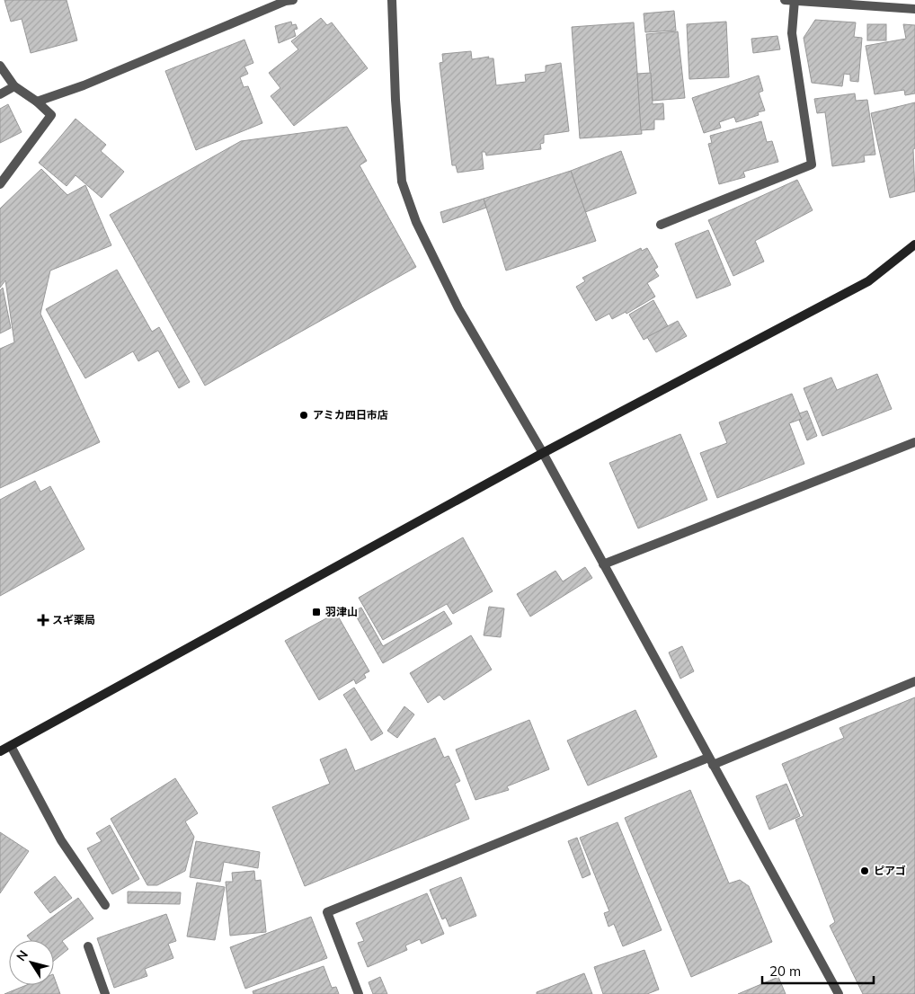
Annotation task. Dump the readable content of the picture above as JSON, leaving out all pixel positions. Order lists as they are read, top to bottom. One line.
{"places":{"other":["アミカ四日市店","ピアゴ"],"transit":["羽津山"],"health":["スギ薬局"]},"scale_bar":"20 m","north":"top left"}
